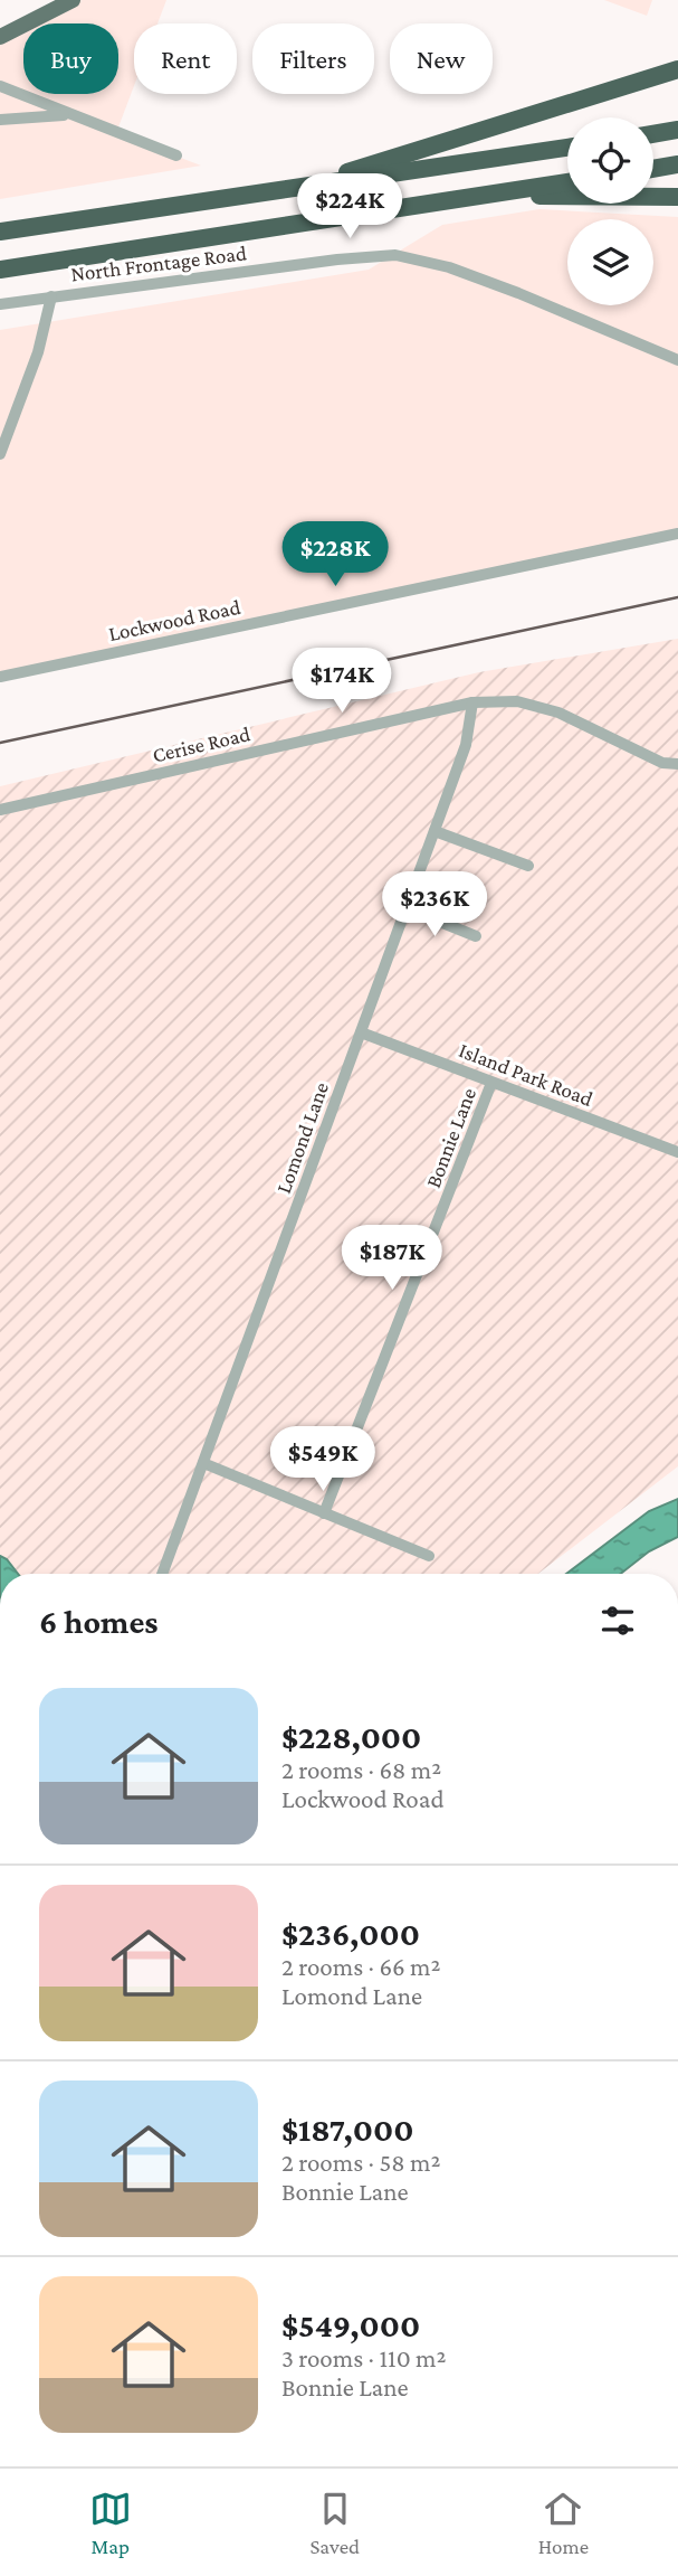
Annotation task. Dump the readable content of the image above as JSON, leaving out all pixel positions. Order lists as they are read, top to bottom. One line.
{"streets":{"street":["North Frontage Road","Lockwood Road","Cerise Road","Island Park Road","Lomond Lane","Bonnie Lane"]},"crossings":[["Cerise Road","Lomond Lane"],["Island Park Road","Lomond Lane"],["Island Park Road","Bonnie Lane"]],"page":{"chip":["Buy","Rent","Filters","New"],"price":["$224K","$228K","$174K","$236K","$187K","$549K"],"heading":"6 homes","list":[{"name":"$228,000","note":"2 rooms · 68 m² · Lockwood Road"},{"name":"$236,000","note":"2 rooms · 66 m² · Lomond Lane"},{"name":"$187,000","note":"2 rooms · 58 m² · Bonnie Lane"},{"name":"$549,000","note":"3 rooms · 110 m² · Bonnie Lane"}],"tabs":["Map","Saved","Home"]}}
